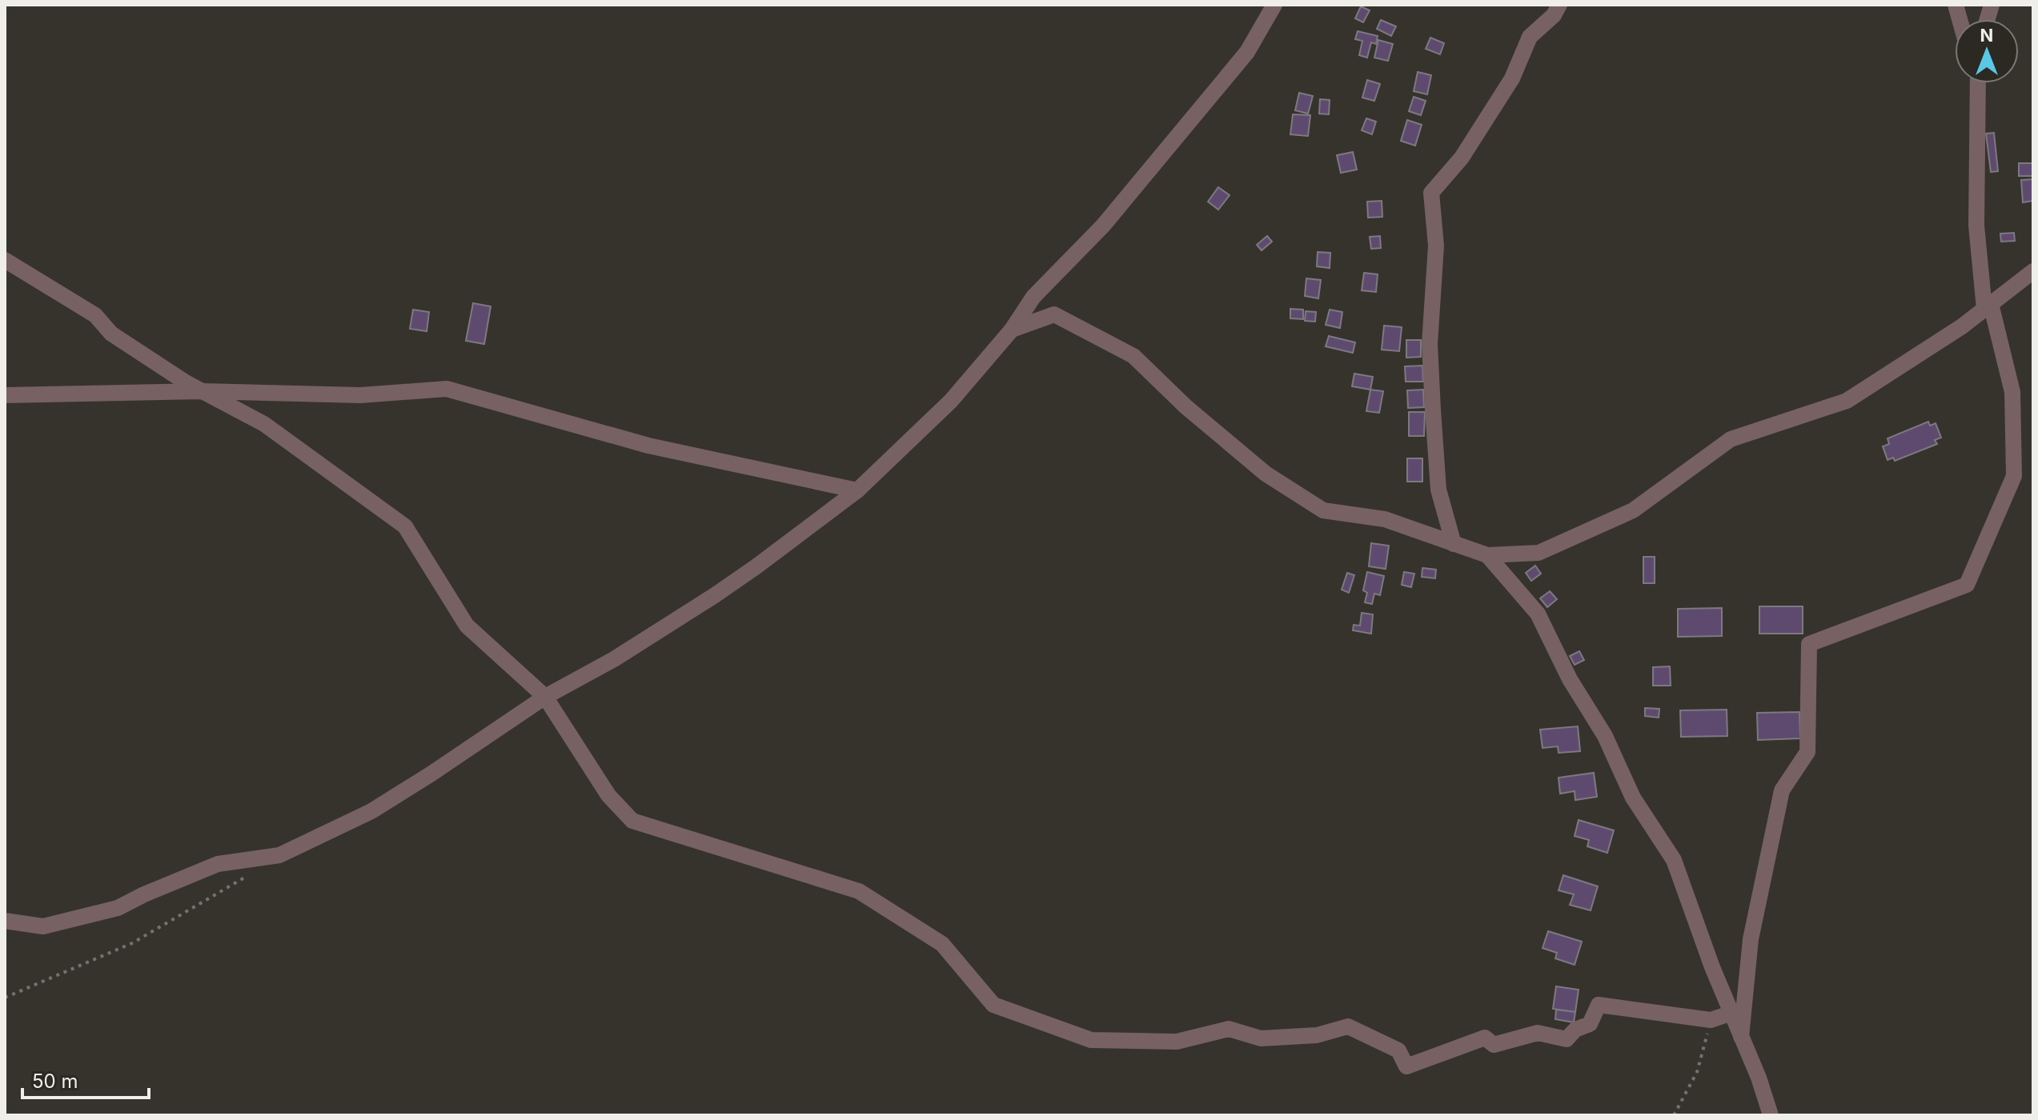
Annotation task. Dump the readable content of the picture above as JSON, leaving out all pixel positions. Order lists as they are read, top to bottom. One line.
{"scale_bar":"50 m","north":"top"}
